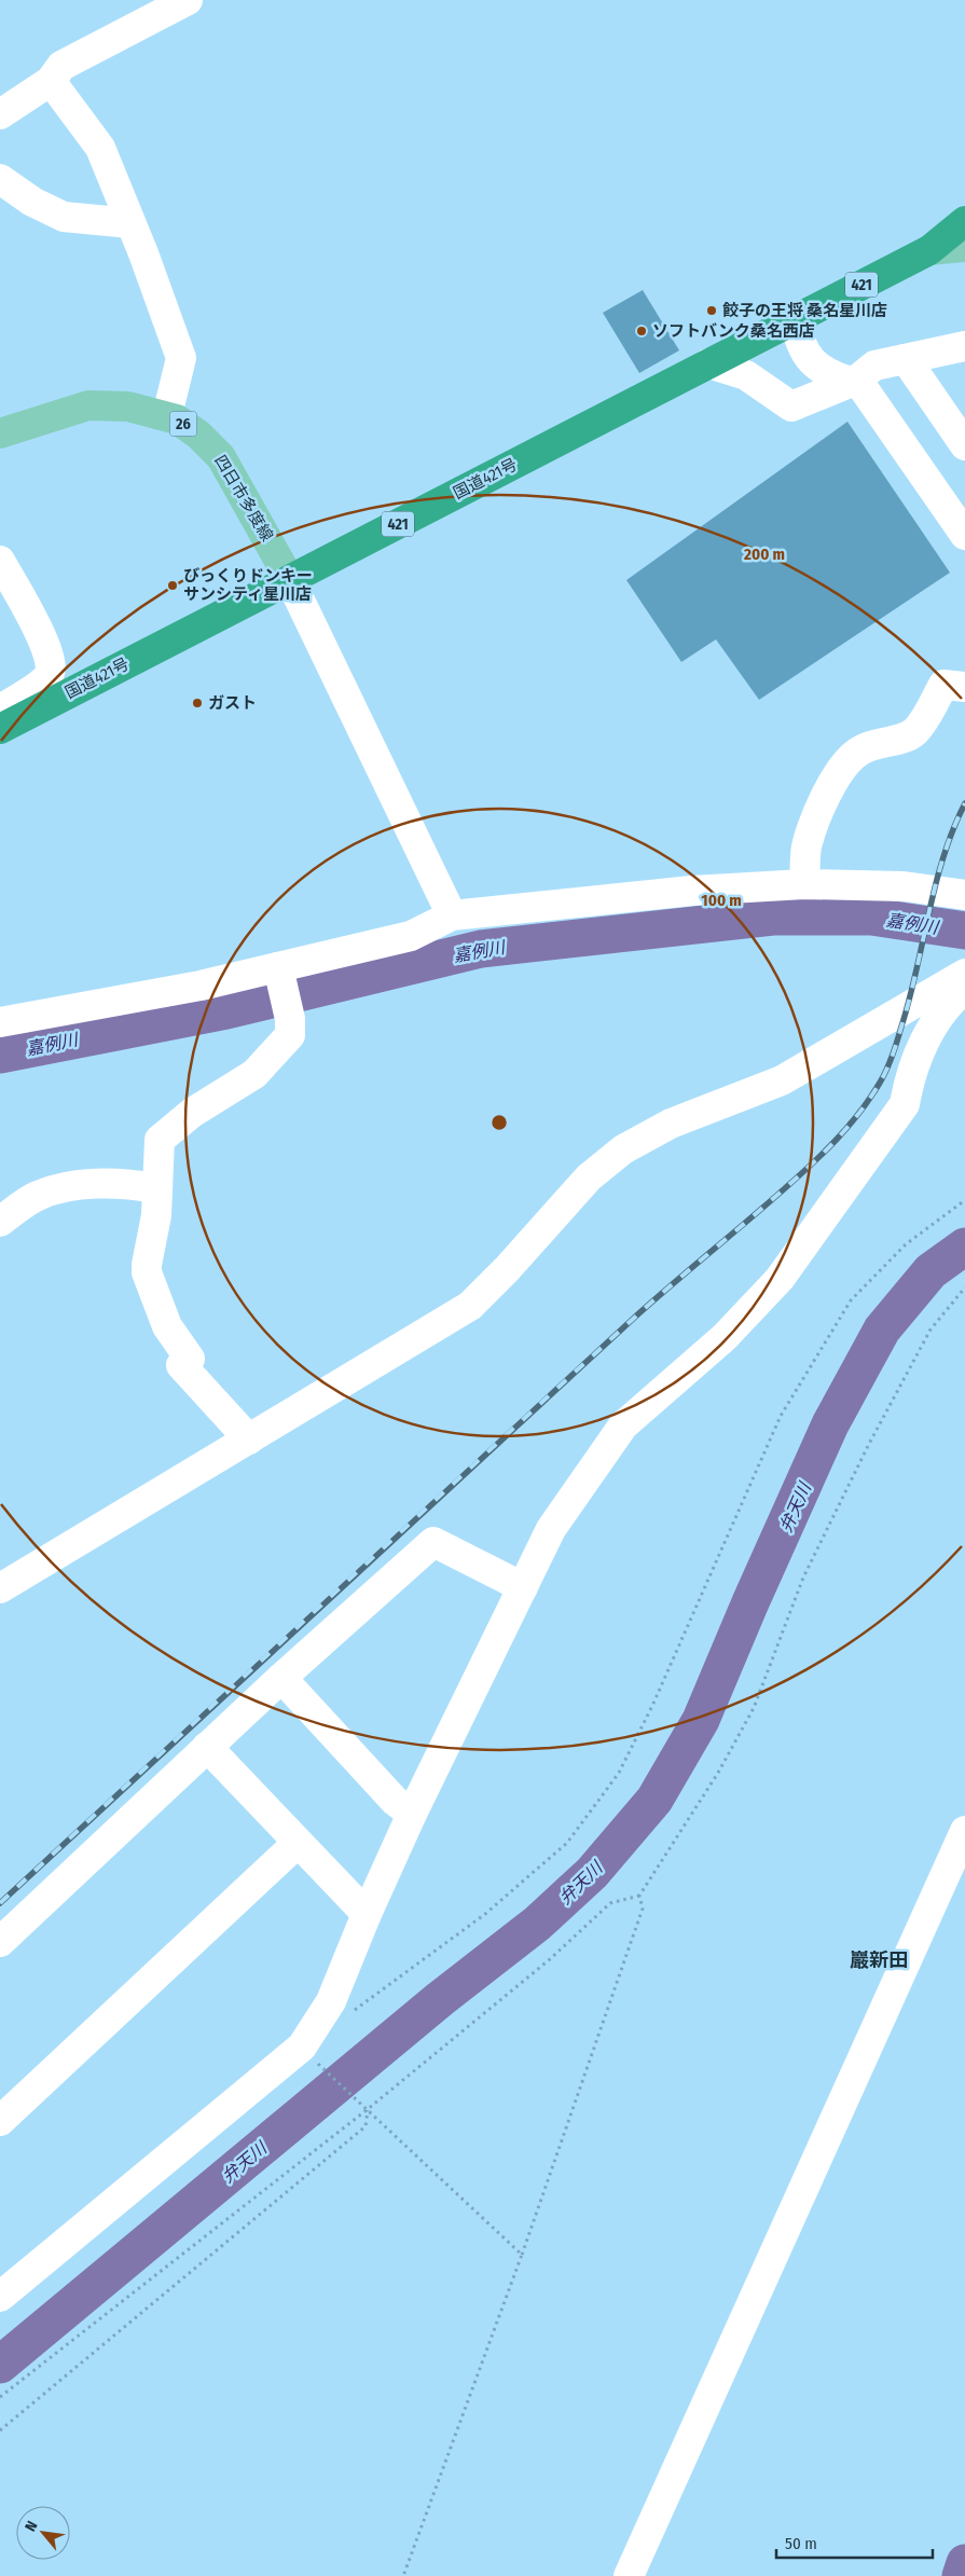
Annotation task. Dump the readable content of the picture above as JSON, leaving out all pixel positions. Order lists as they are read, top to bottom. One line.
{"streets":{"highway":["421","国道421号"],"main road":["26","四日市多度線"]},"crossings":[["国道421号","四日市多度線"]],"districts":["巖新田"],"water":["嘉例川","弁天川"],"places":["餃子の王将 桑名星川店","ソフトバンク桑名西店","びっくりドンキー サンシティ星川店","ガスト"],"scale_bar":"50 m","north":"top left","rings":["200 m","100 m"]}
